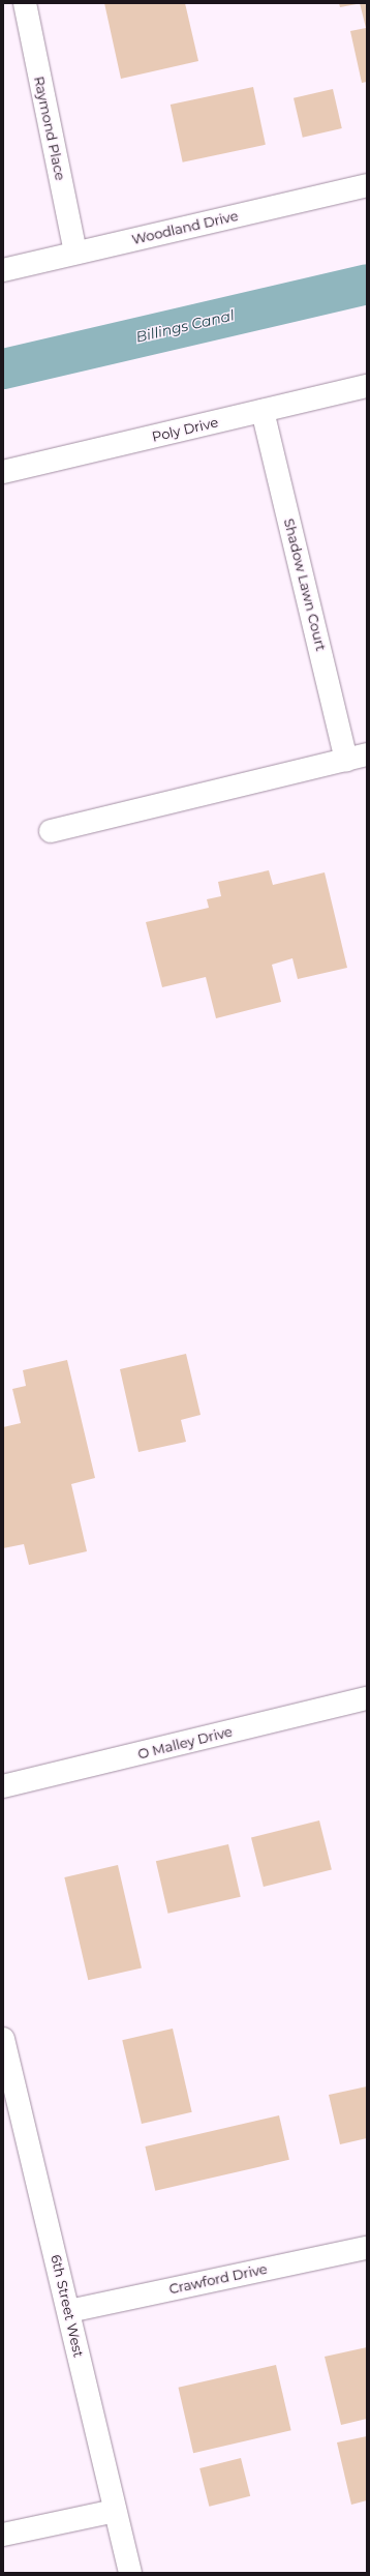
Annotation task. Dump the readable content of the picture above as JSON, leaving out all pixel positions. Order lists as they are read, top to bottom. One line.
{"streets":{"street":["Raymond Place","Woodland Drive","Poly Drive","Shadow Lawn Court","O Malley Drive","Crawford Drive","6th Street West"]},"crossings":[["Raymond Place","Woodland Drive"],["Poly Drive","Shadow Lawn Court"],["Crawford Drive","6th Street West"]],"water":["Billings Canal"]}
